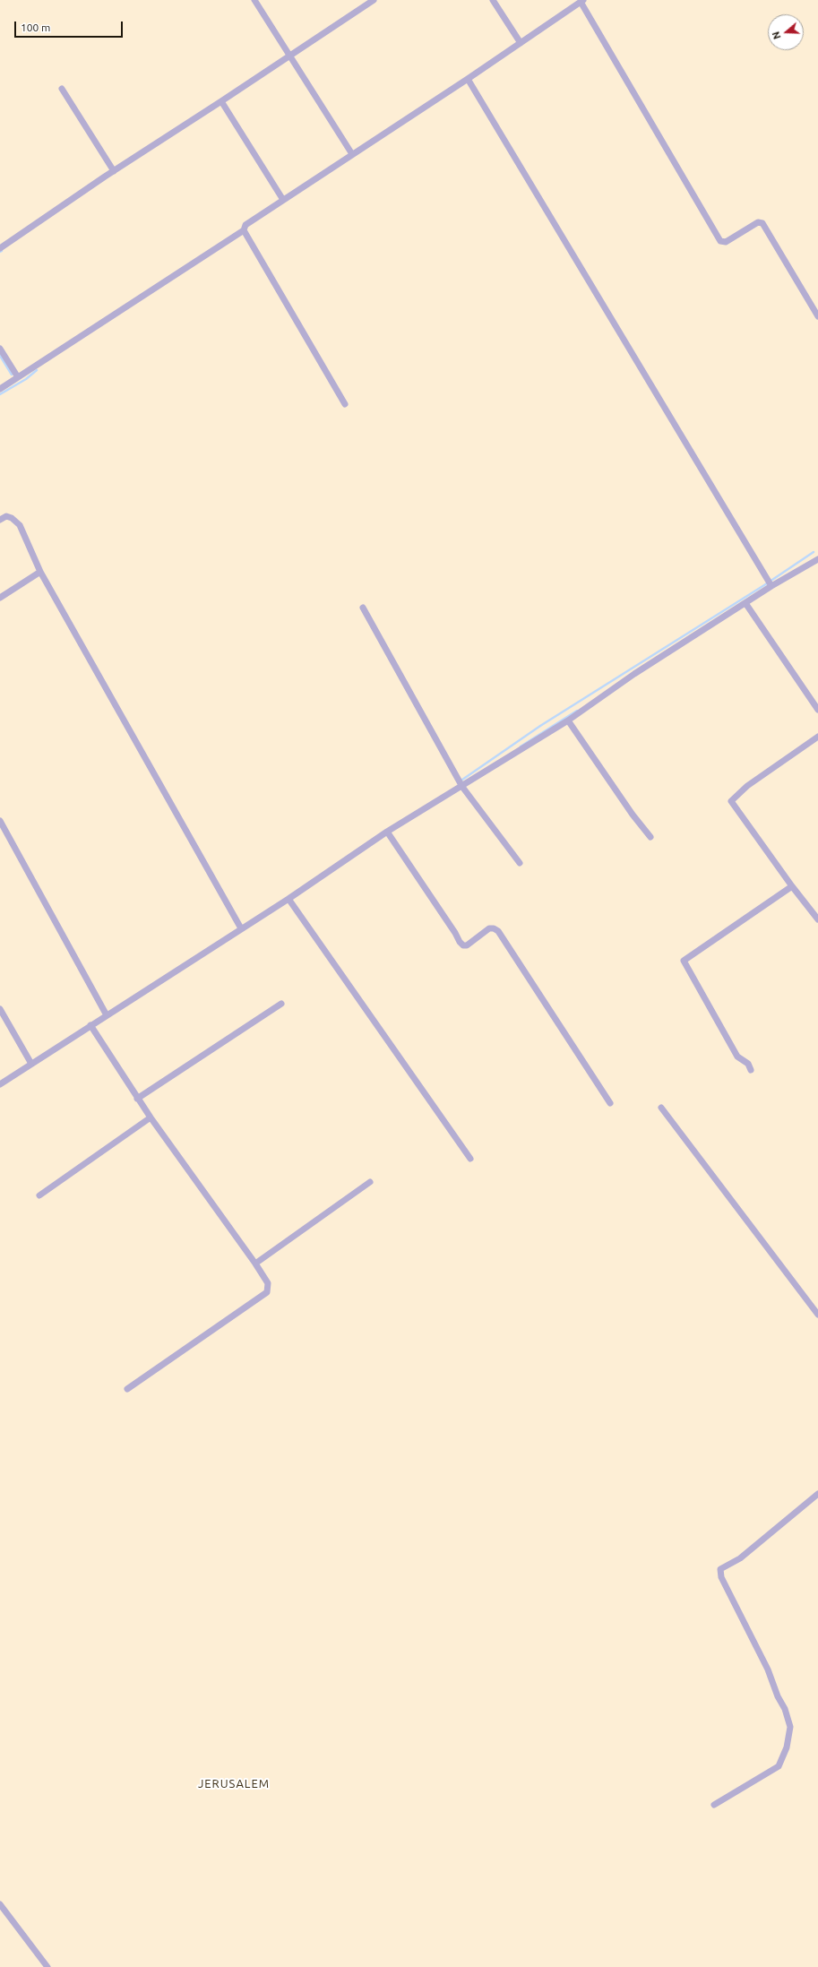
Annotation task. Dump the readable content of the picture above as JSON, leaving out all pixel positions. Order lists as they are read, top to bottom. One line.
{"districts":["JERUSALEM"],"scale_bar":"100 m","north":"left"}
